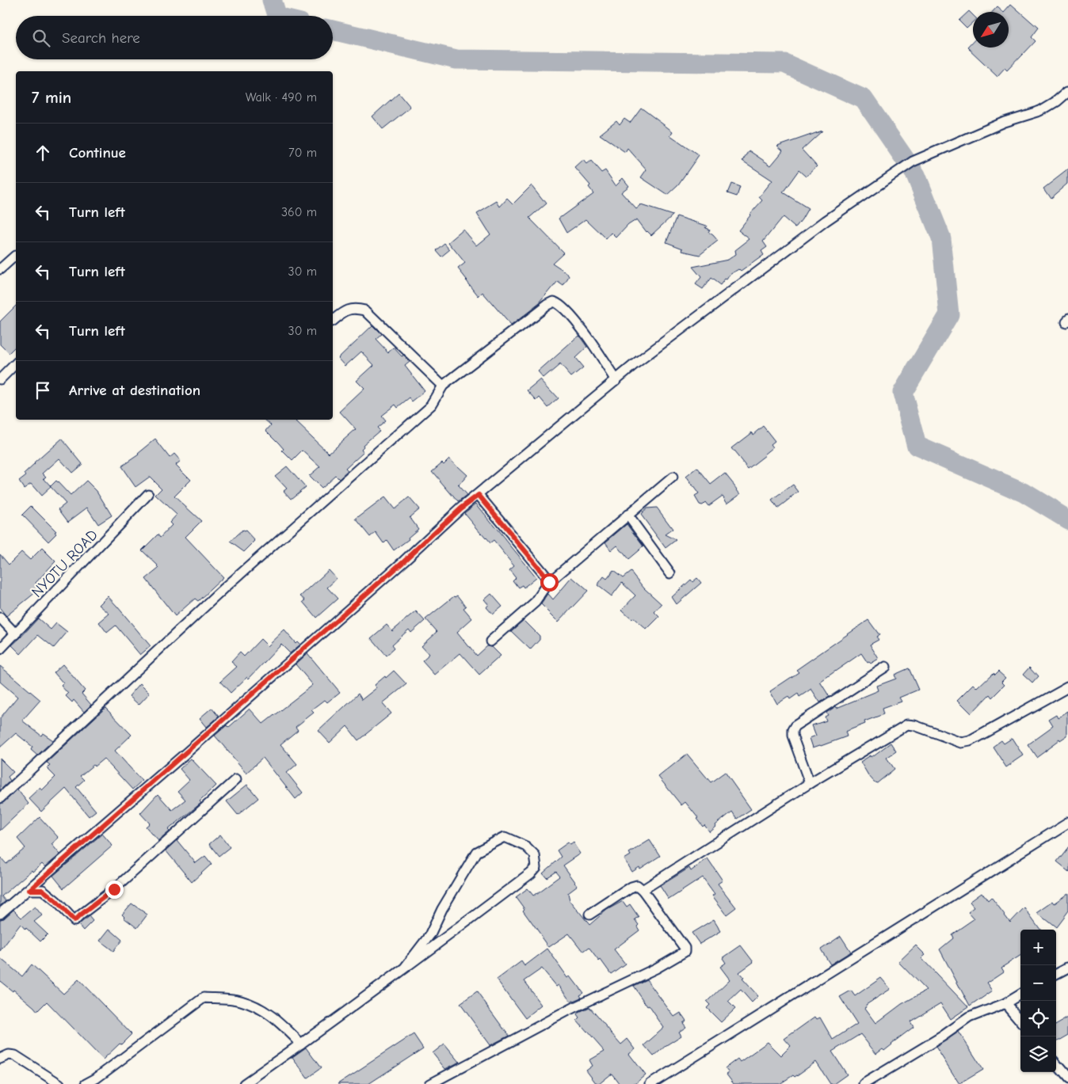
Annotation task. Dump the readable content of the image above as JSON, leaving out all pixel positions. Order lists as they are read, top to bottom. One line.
{"streets":{"street":["NYOTU ROAD"]},"north":"bottom left","page":{"search":"Search here","heading":["7 min","Walk · 490 m"],"list":[["Continue","70 m"],["Turn left","360 m"],["Turn left","30 m"],["Turn left","30 m"],"Arrive at destination"],"map_buttons":["+","−"]}}
